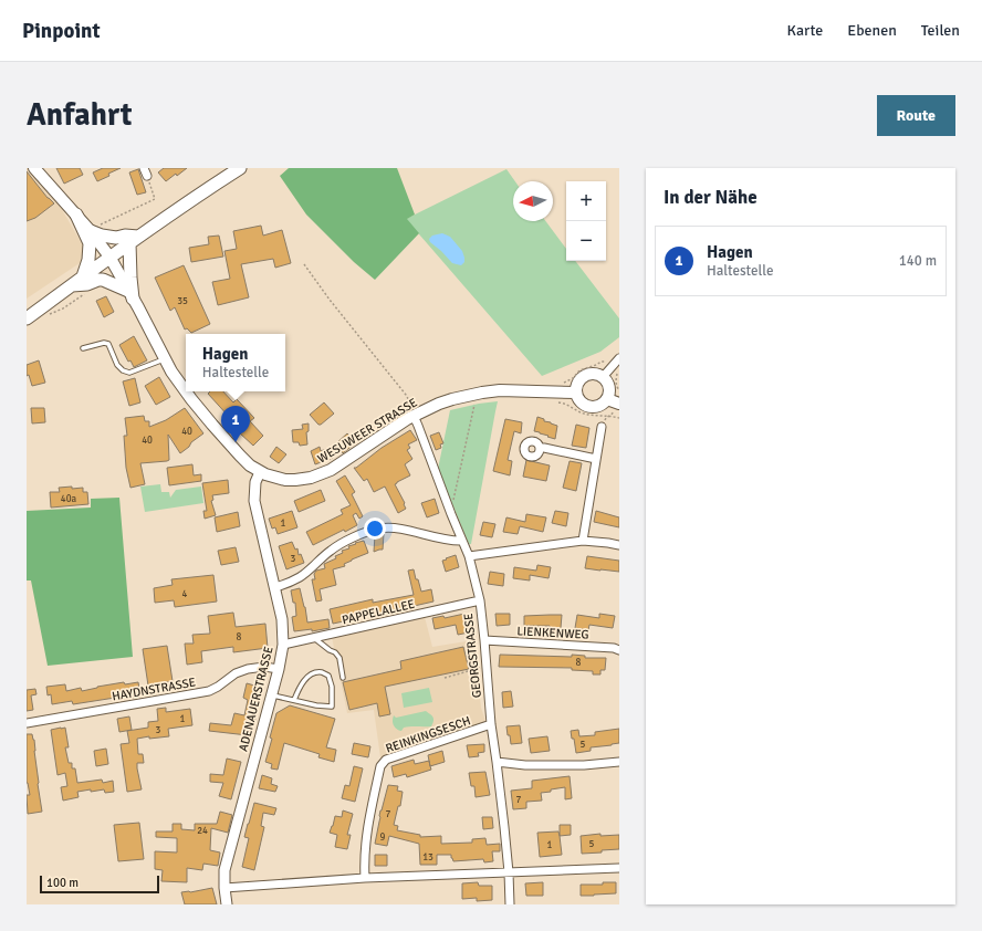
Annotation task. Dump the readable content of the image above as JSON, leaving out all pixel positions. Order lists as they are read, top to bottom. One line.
{"streets":{"main road":["WESUWEER STRASSE"],"street":["PAPPELALLEE","LIENKENWEG","GEORGSTRASSE","HAYDNSTRASSE","ADENAUERSTRASSE","REINKINGSESCH"]},"crossings":[["WESUWEER STRASSE","GEORGSTRASSE"],["WESUWEER STRASSE","ADENAUERSTRASSE"],["PAPPELALLEE","GEORGSTRASSE"],["PAPPELALLEE","ADENAUERSTRASSE"],["LIENKENWEG","GEORGSTRASSE"],["GEORGSTRASSE","REINKINGSESCH"],["HAYDNSTRASSE","ADENAUERSTRASSE"]],"house_numbers":["35","40","40","40a","1","3","4","8","8","1","3","5","7","7","24","9","5","1","13"],"scale_bar":"100 m","north":"left","page":{"header":"Pinpoint","nav":["Karte","Ebenen","Teilen"],"buttons":"Route","title":"Anfahrt","heading":"In der Nähe","map_buttons":["+","−"],"list":[{"mark":"1","name":"Hagen","note":"Haltestelle","value":"140 m"}],"popup":["Hagen","Haltestelle"],"pins":"1","scale":"100 m"}}
